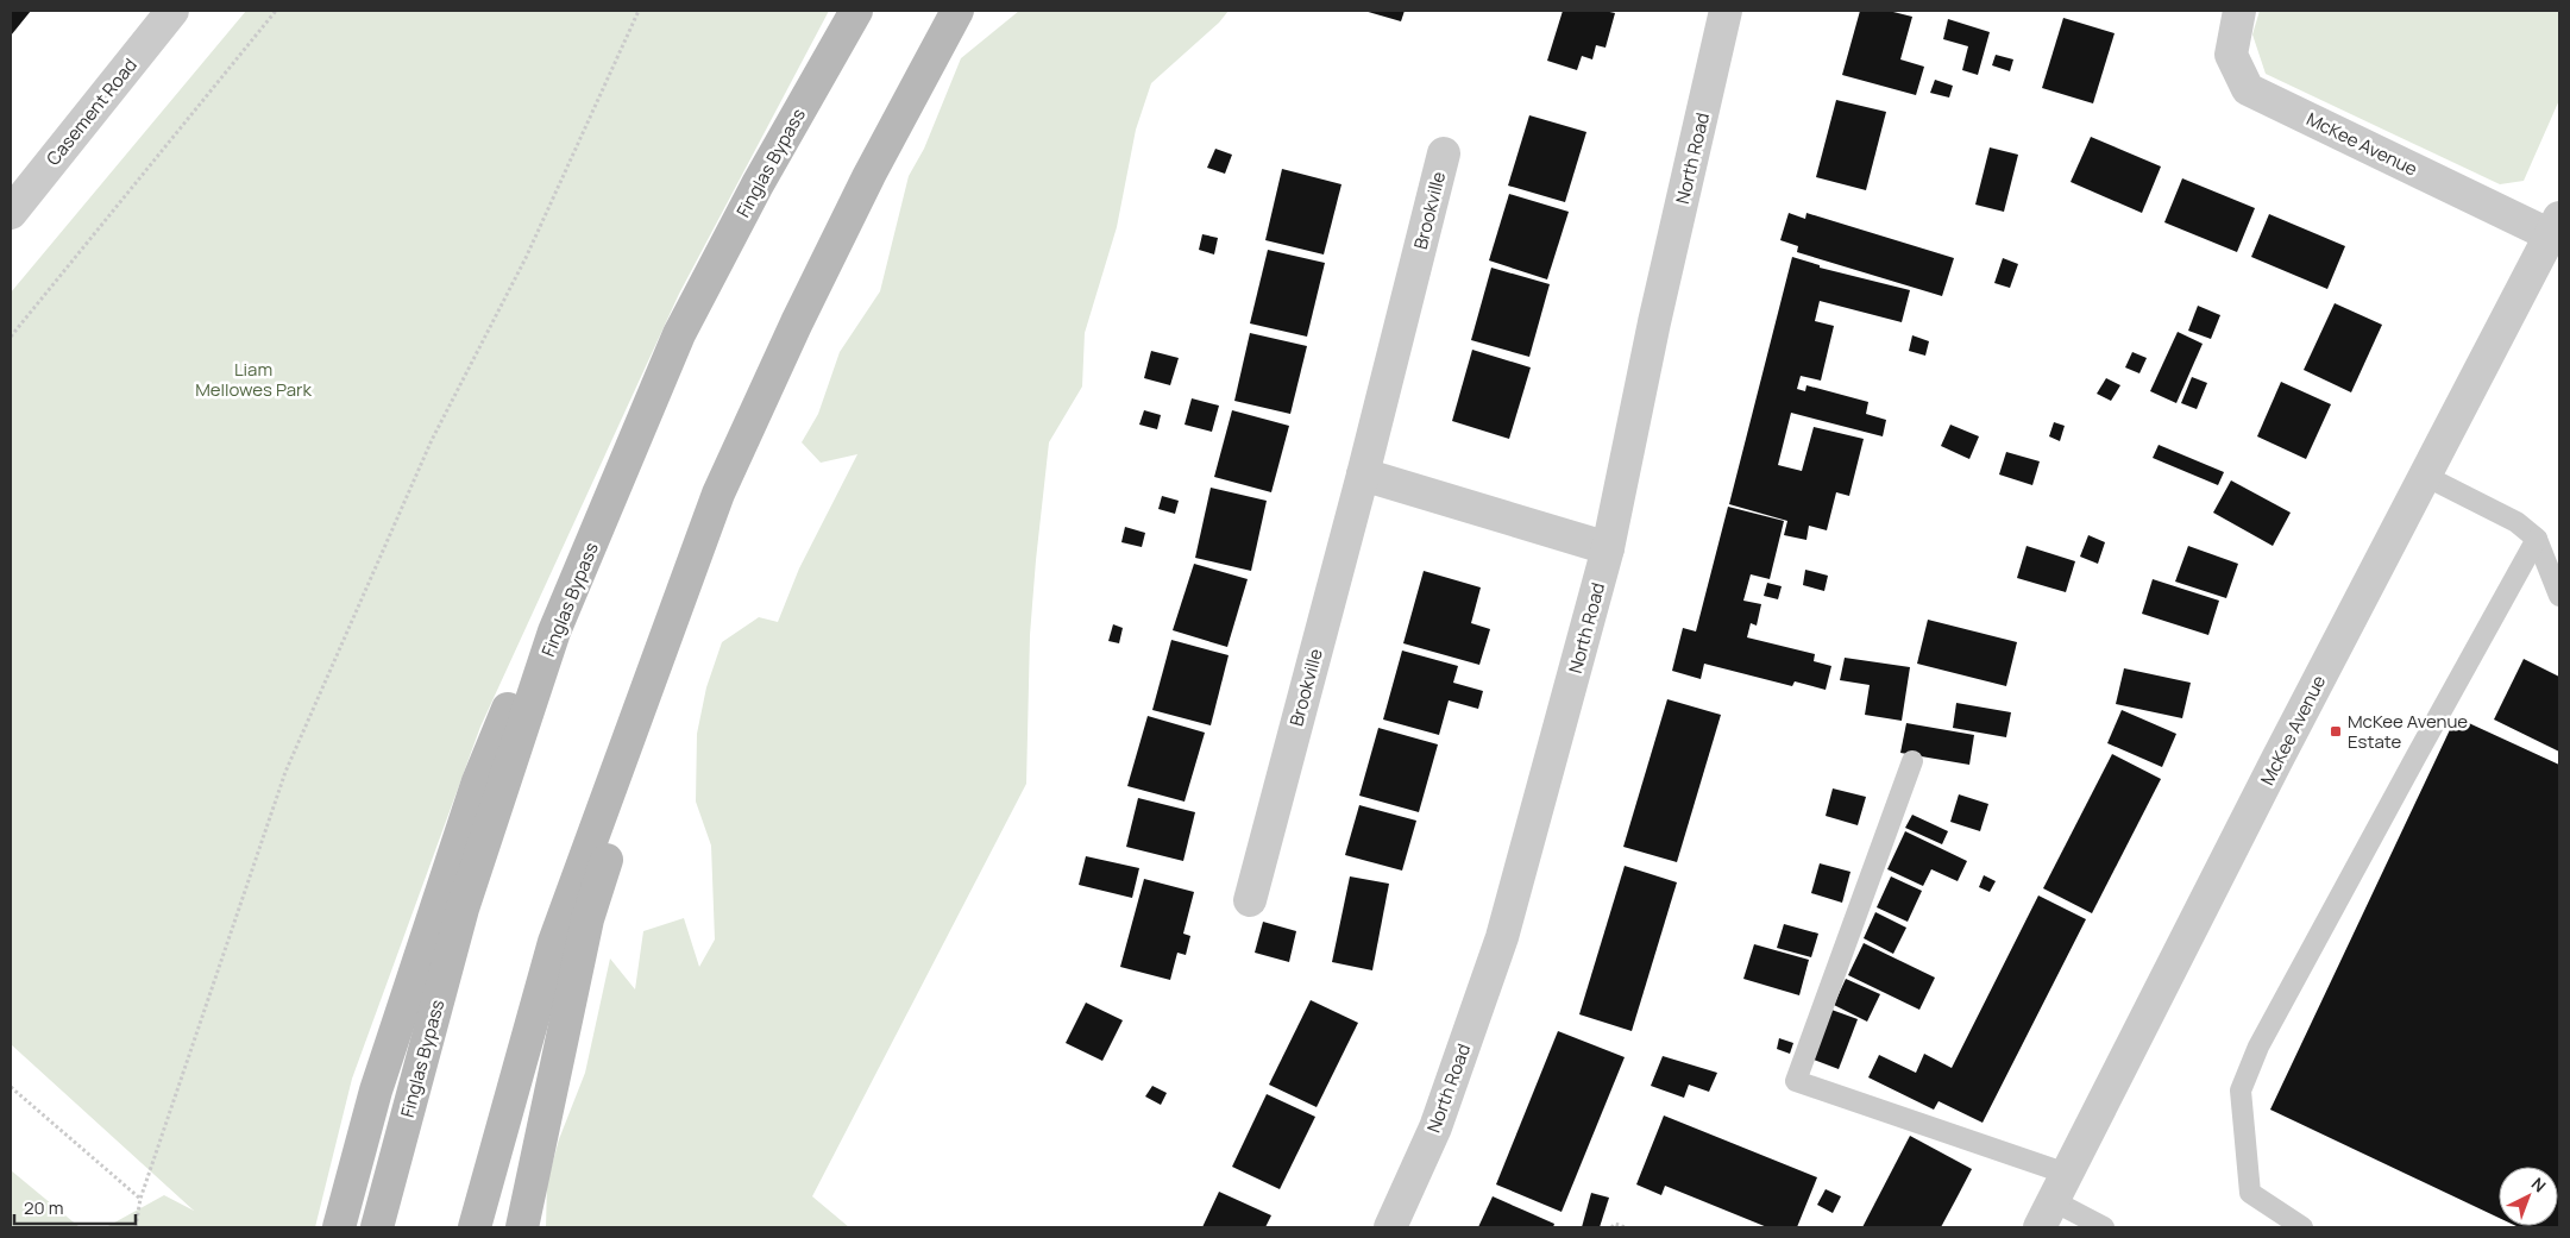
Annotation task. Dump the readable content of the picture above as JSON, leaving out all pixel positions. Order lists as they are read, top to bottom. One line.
{"streets":{"main road":["Finglas Bypass"],"street":["Casement Road","McKee Avenue","North Road","Brookville"]},"parks":["Liam Mellowes Park"],"places":{"transit":["McKee Avenue Estate"]},"scale_bar":"20 m","north":"top right"}
